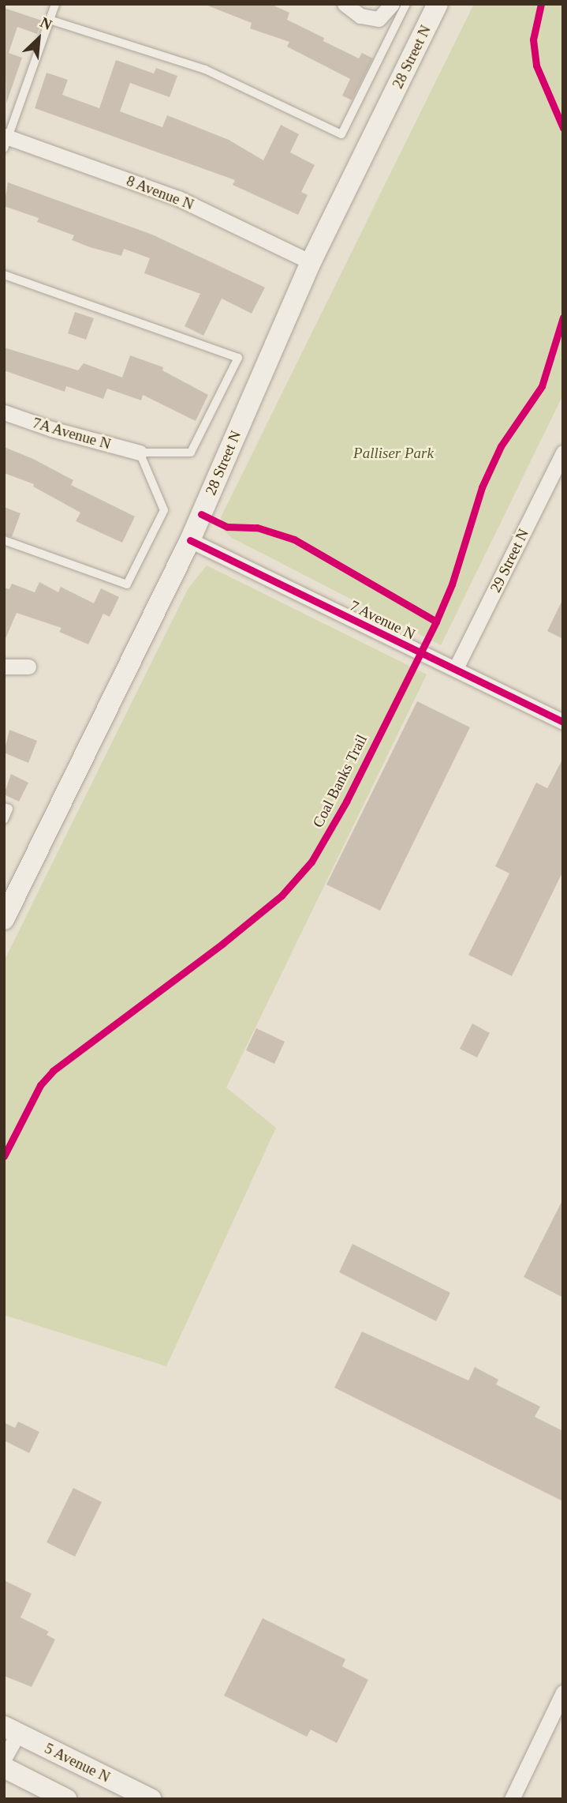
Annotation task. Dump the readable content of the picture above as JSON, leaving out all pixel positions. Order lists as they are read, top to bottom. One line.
{"streets":{"main road":["28 Street N","5 Avenue N"],"street":["8 Avenue N","7A Avenue N","29 Street N","7 Avenue N"],"cycle path":["Coal Banks Trail"]},"crossings":[["28 Street N","8 Avenue N"],["28 Street N","7 Avenue N"],["29 Street N","7 Avenue N"]],"parks":["Palliser Park"],"north":"top right"}
